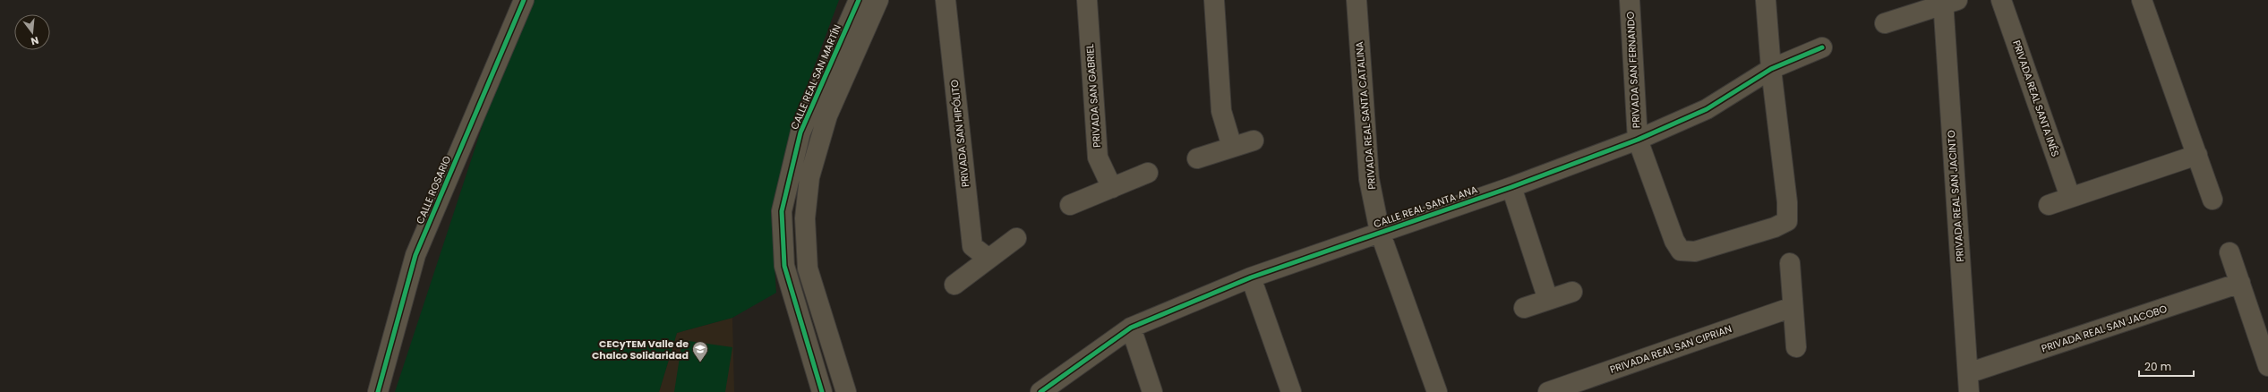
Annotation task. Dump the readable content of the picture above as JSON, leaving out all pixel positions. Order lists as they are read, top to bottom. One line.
{"streets":{"street":["PRIVADA SAN FERNANDO","CALLE REAL SAN MARTÍN","PRIVADA SAN GABRIEL","PRIVADA REAL SANTA INÉS","PRIVADA REAL SANTA CATALINA","PRIVADA SAN HIPÓLITO","CALLE ROSARIO","PRIVADA REAL SAN JACINTO","CALLE REAL SANTA ANA","PRIVADA REAL SAN JACOBO","PRIVADA REAL SAN CIPRIAN"]},"crossings":[["PRIVADA SAN FERNANDO","CALLE REAL SANTA ANA"],["PRIVADA REAL SANTA CATALINA","CALLE REAL SANTA ANA"],["PRIVADA REAL SAN JACINTO","PRIVADA REAL SAN JACOBO"]],"places":{"school or university":["CECyTEM Valle de Chalco Solidaridad"]},"scale_bar":"20 m","north":"bottom"}
